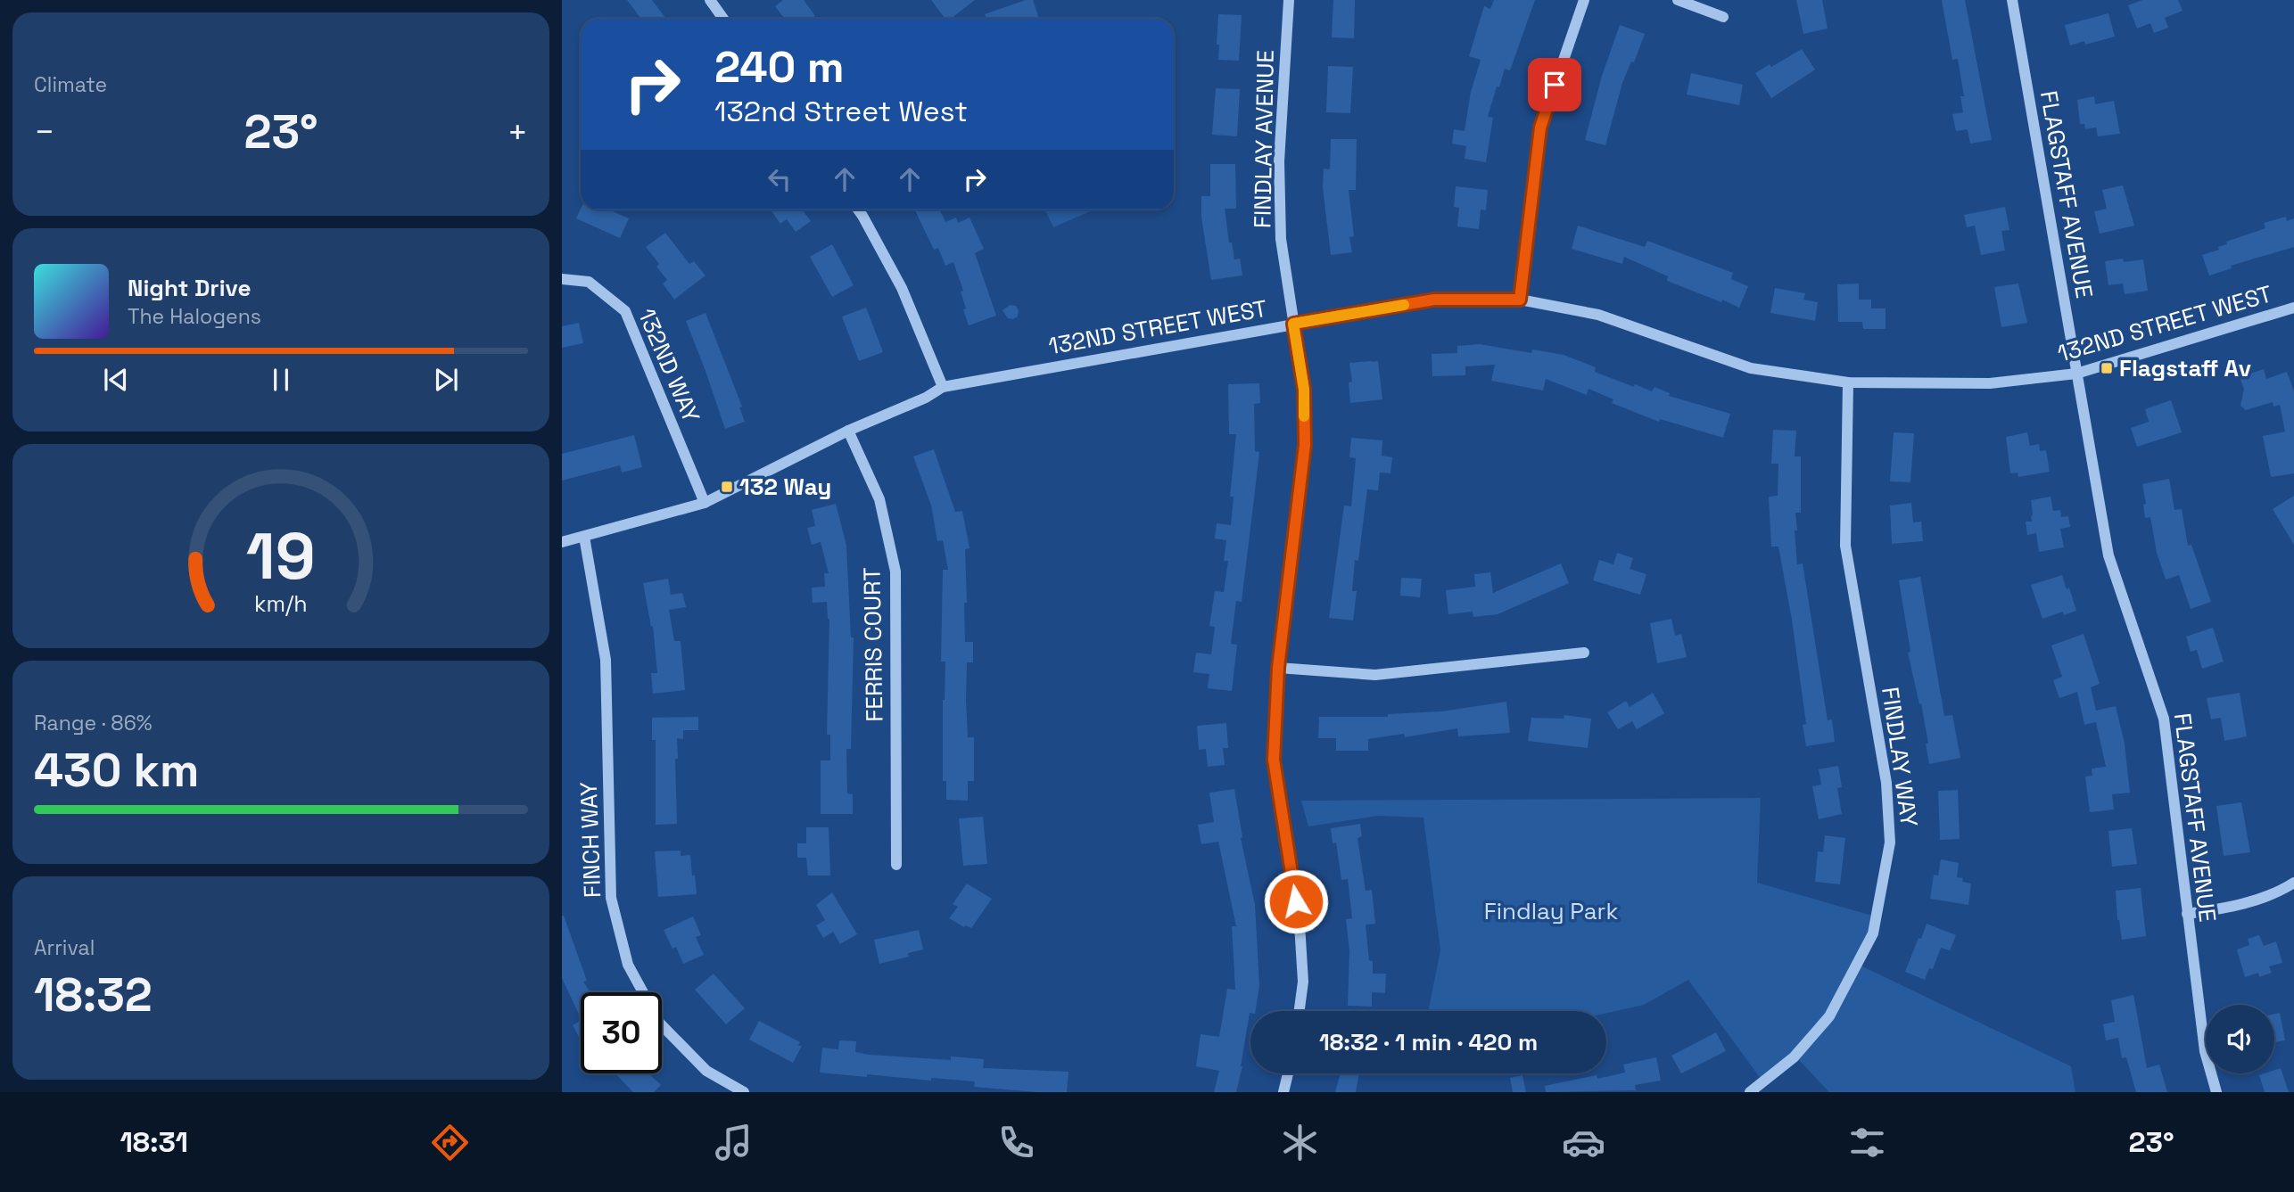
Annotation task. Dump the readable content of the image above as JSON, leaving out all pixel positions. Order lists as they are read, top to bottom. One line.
{"streets":{"street":["FINDLAY AVENUE","FLAGSTAFF AVENUE","132ND STREET WEST","132ND WAY","FERRIS COURT","FINDLAY WAY","FINCH WAY"]},"crossings":[["FINDLAY AVENUE","132ND STREET WEST"],["FLAGSTAFF AVENUE","132ND STREET WEST"],["132ND STREET WEST","132ND WAY"],["132ND STREET WEST","FERRIS COURT"],["132ND STREET WEST","FINDLAY WAY"],["132ND STREET WEST","FINCH WAY"]],"parks":["Findlay Park"],"places":{"transit":["Flagstaff Av","132 Way"]},"page":{"tile":["Climate",["Range · 86%","430 km"],["Arrival","18:32"]],"turn":["240 m","132nd Street West"],"heat":["−","23°","+"],"song":["Night Drive","The Halogens"],"limit":"30","trip":"18:32 · 1 min · 420 m","tabs":["18:31","23°"],"gauge":["19","km/h"]}}
